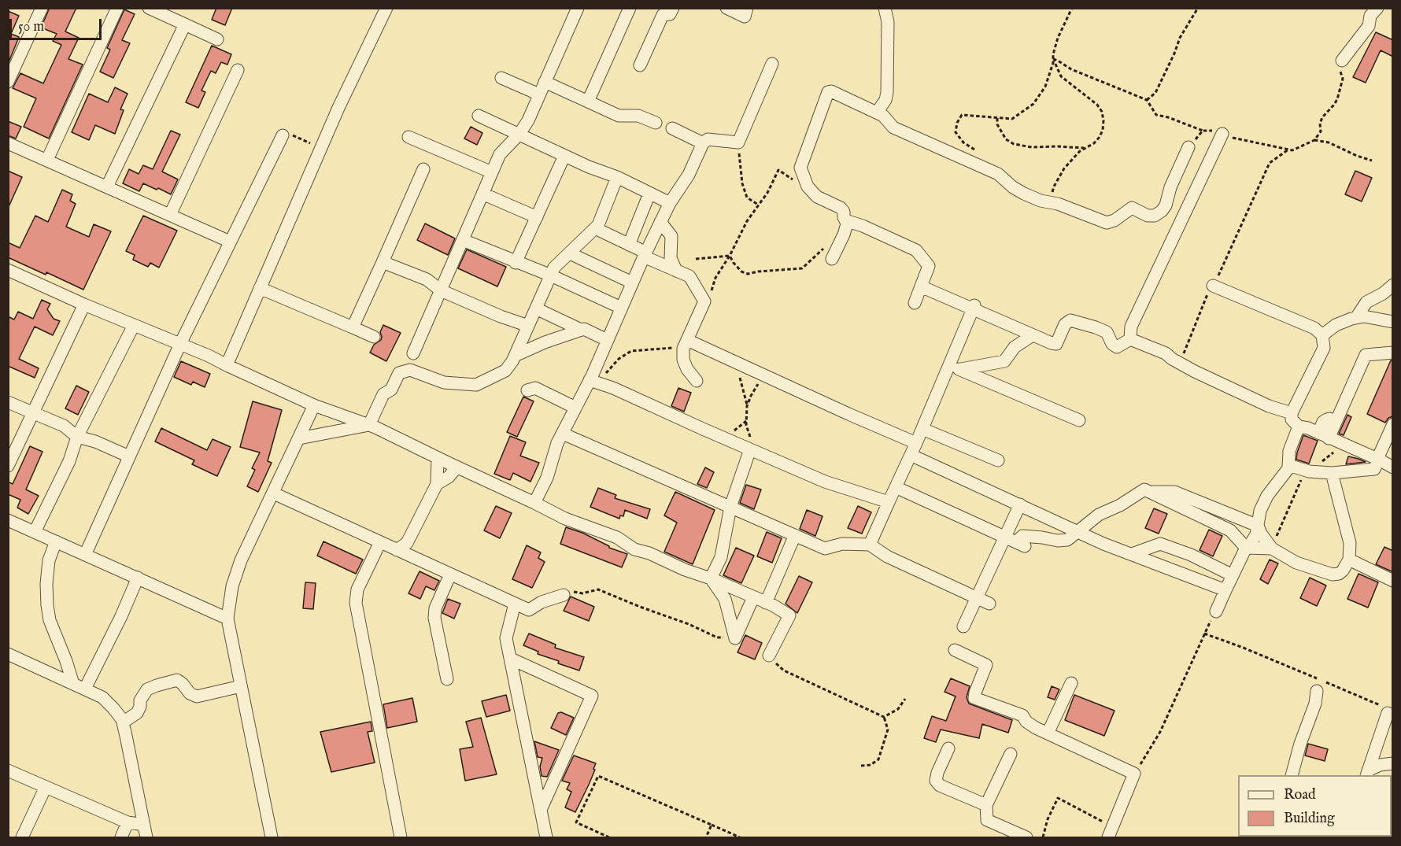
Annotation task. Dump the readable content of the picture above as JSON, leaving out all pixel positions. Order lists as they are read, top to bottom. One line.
{"legend":["Road","Building"],"scale_bar":"50 m"}
